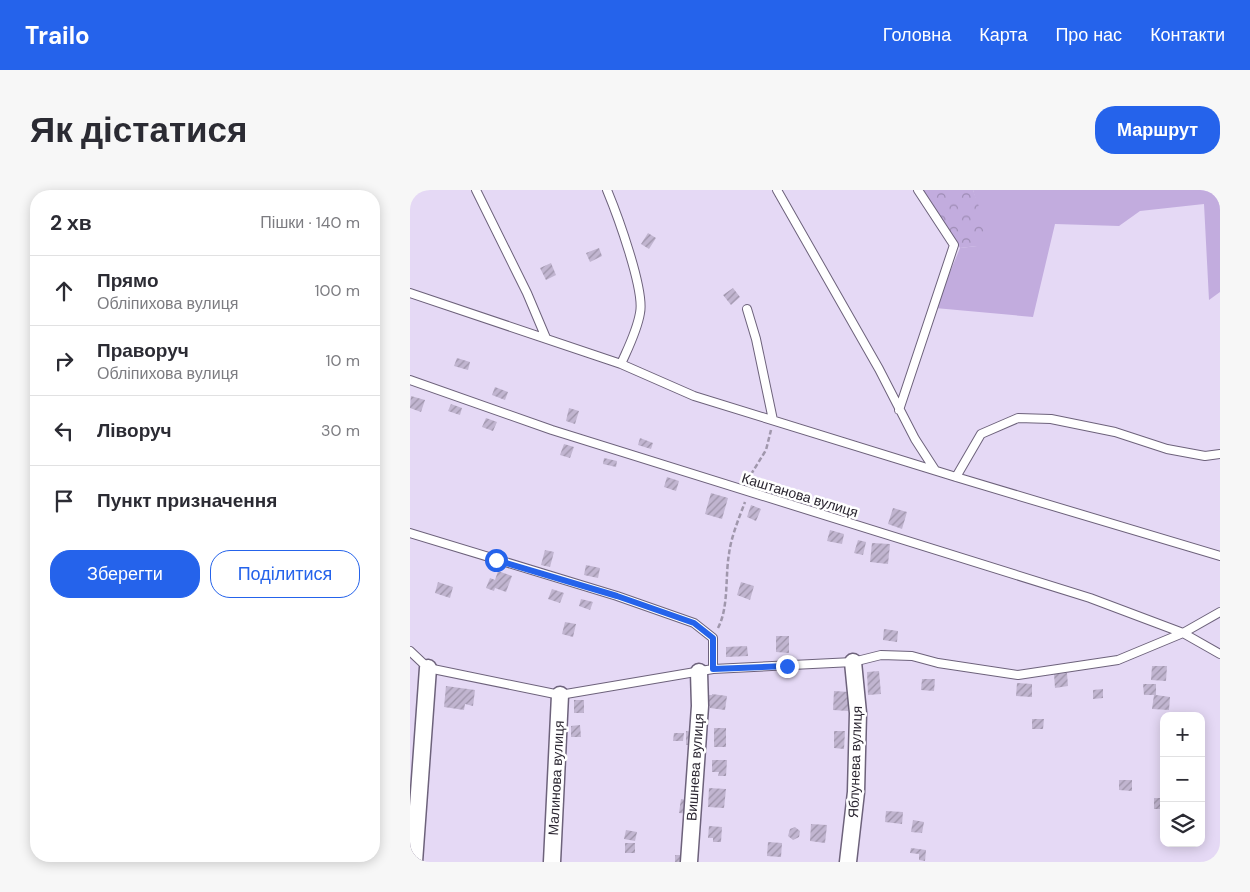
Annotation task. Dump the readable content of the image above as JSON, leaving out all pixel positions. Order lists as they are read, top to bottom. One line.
{"streets":{"street":["Яблунева вулиця","Вишнева вулиця","Малинова вулиця"],"lane":["Каштанова вулиця"]},"page":{"header":"Trailo","nav":["Головна","Карта","Про нас","Контакти"],"buttons":["Маршрут",["Зберегти","Поділитися"]],"title":"Як дістатися","heading":["2 хв","Пішки · 140 m"],"list":[["Прямо","Обліпихова вулиця","100 m"],["Праворуч","Обліпихова вулиця","10 m"],["Ліворуч","30 m"],"Пункт призначення"],"map_buttons":["+","−"]}}
